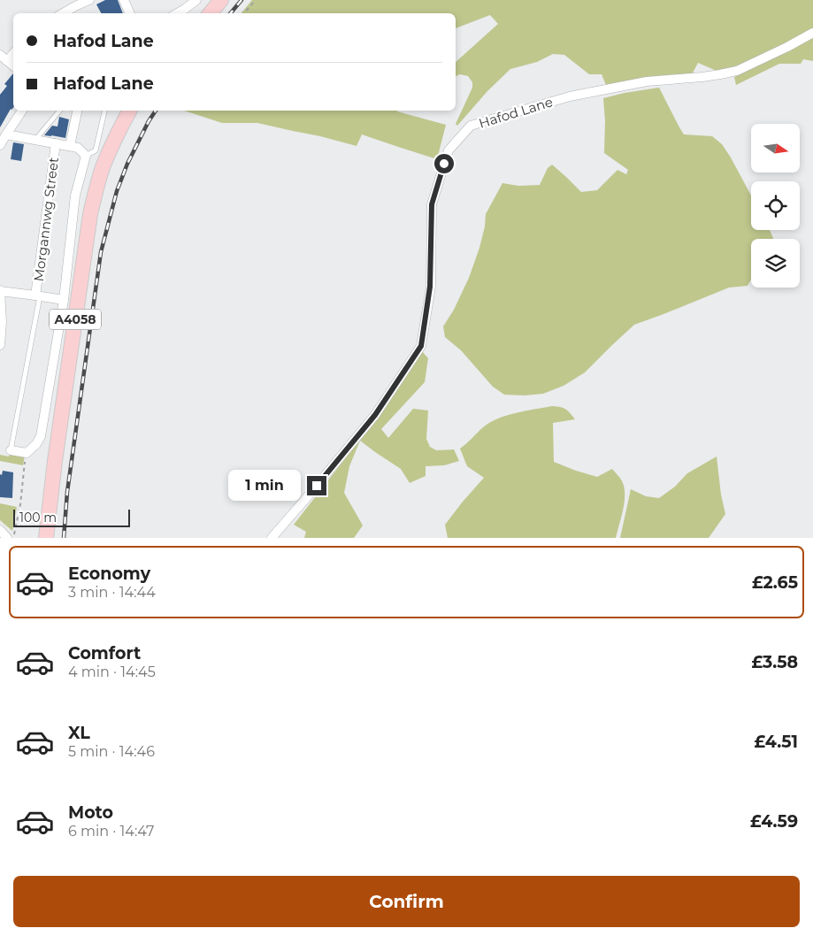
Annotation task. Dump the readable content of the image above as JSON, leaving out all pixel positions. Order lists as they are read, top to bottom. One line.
{"streets":{"main road":["A4058"],"street":["Hafod Lane","Morgannwg Street"]},"scale_bar":"100 m","north":"right","page":{"banner":["Hafod Lane","Hafod Lane"],"bubble":"1 min","scale":"100 m","list":[{"name":"Economy","note":"3 min · 14:44","value":"£2.65"},{"name":"Comfort","note":"4 min · 14:45","value":"£3.58"},{"name":"XL","note":"5 min · 14:46","value":"£4.51"},{"name":"Moto","note":"6 min · 14:47","value":"£4.59"}],"buttons":"Confirm"}}
